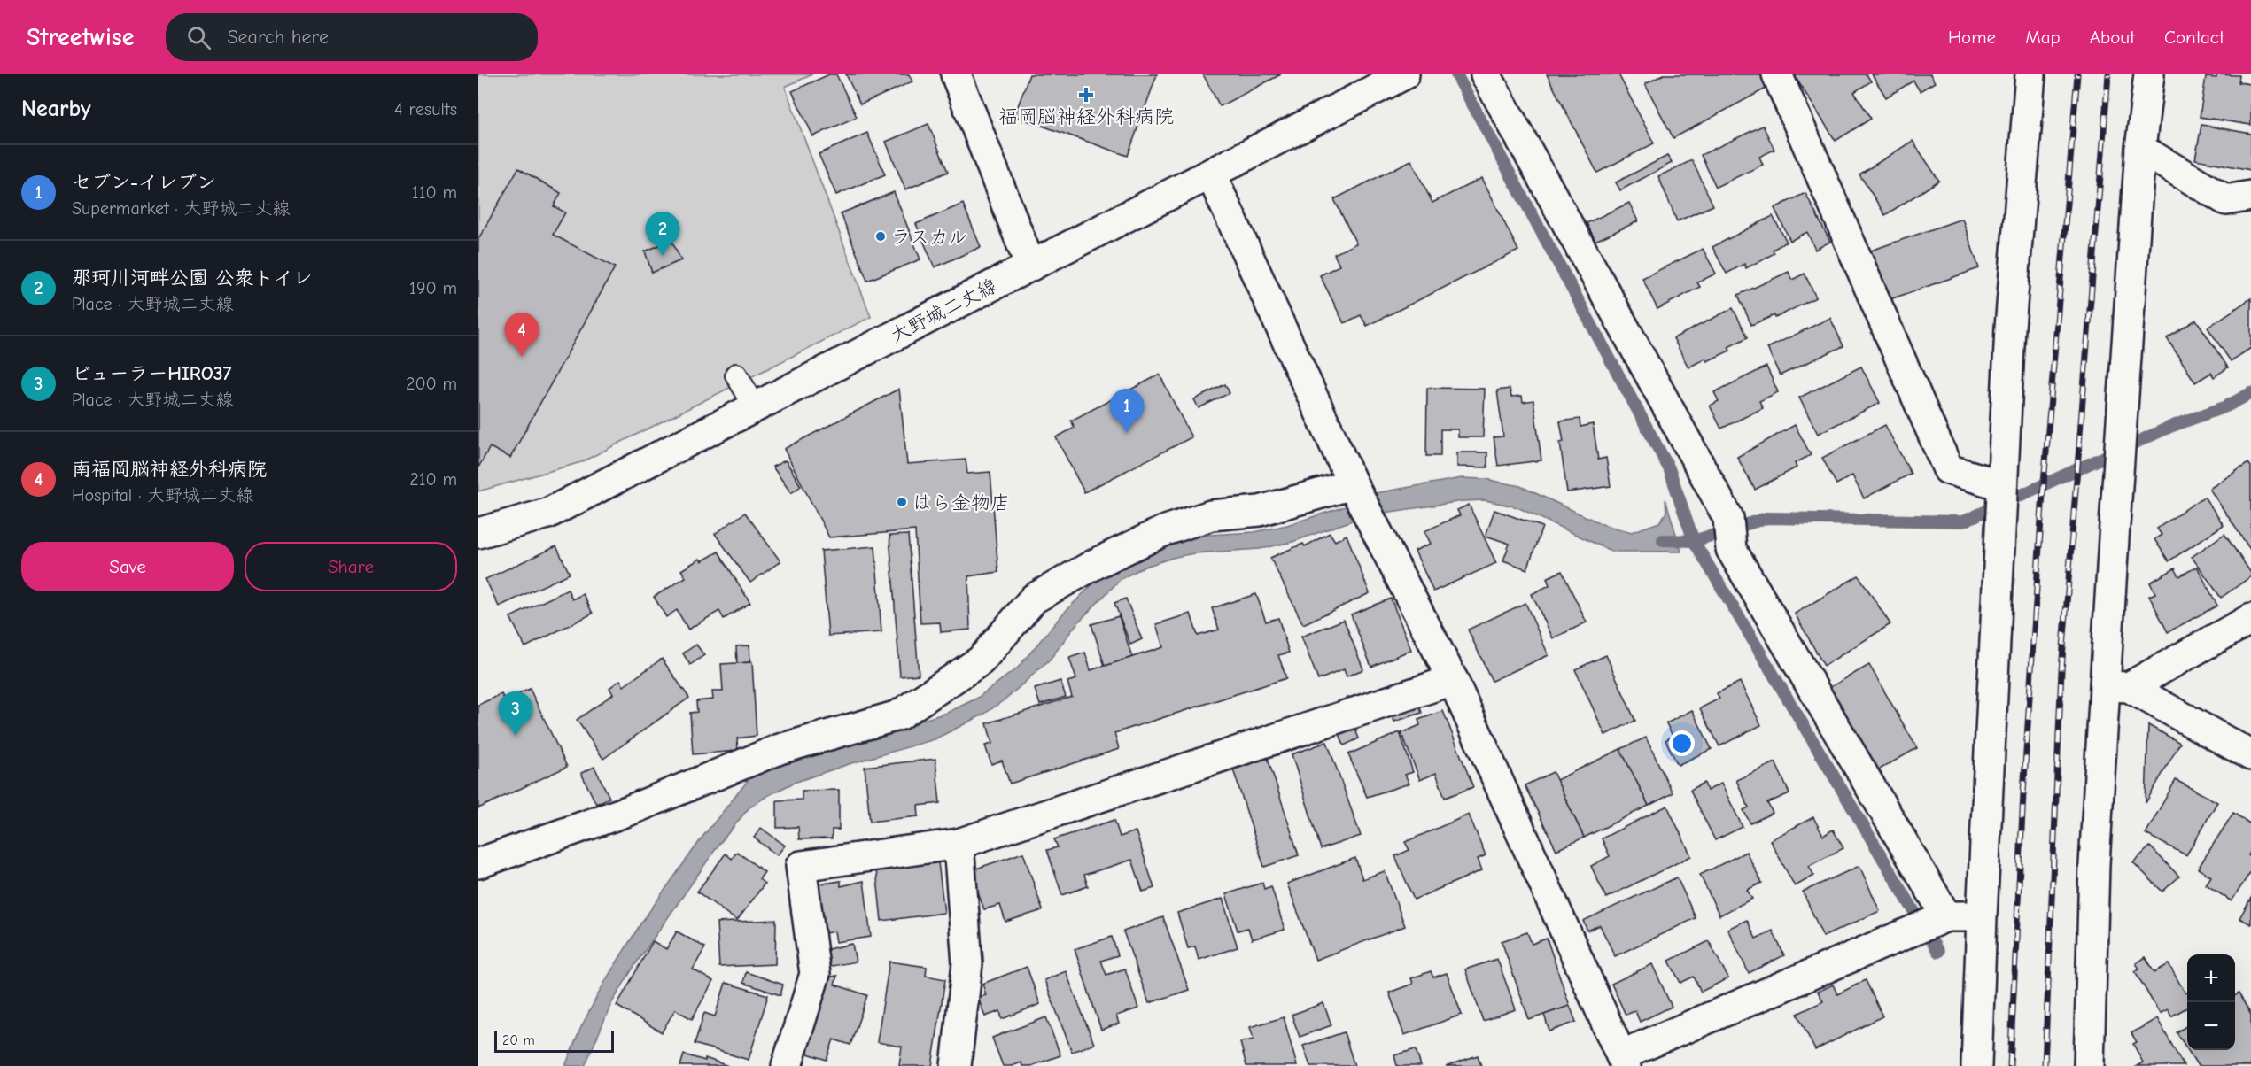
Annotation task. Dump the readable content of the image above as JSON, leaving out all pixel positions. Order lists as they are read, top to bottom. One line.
{"streets":{"street":["大野城二丈線"]},"places":{"health":["福岡脳神経外科病院"],"other":["ラスカル","はら金物店"]},"scale_bar":"20 m","page":{"header":"Streetwise","search":"Search here","nav":["Home","Map","About","Contact"],"heading":["Nearby","4 results"],"list":[{"mark":"1","name":"セブン-イレブン","note":"Supermarket · 大野城二丈線","value":"110 m"},{"mark":"2","name":"那珂川河畔公園 公衆トイレ","note":"Place · 大野城二丈線","value":"190 m"},{"mark":"3","name":"ビューラーHIRO37","note":"Place · 大野城二丈線","value":"200 m"},{"mark":"4","name":"南福岡脳神経外科病院","note":"Hospital · 大野城二丈線","value":"210 m"}],"pins":["2","4","1","3"],"buttons":["Save","Share"],"map_buttons":["+","−"],"scale":"20 m"}}
